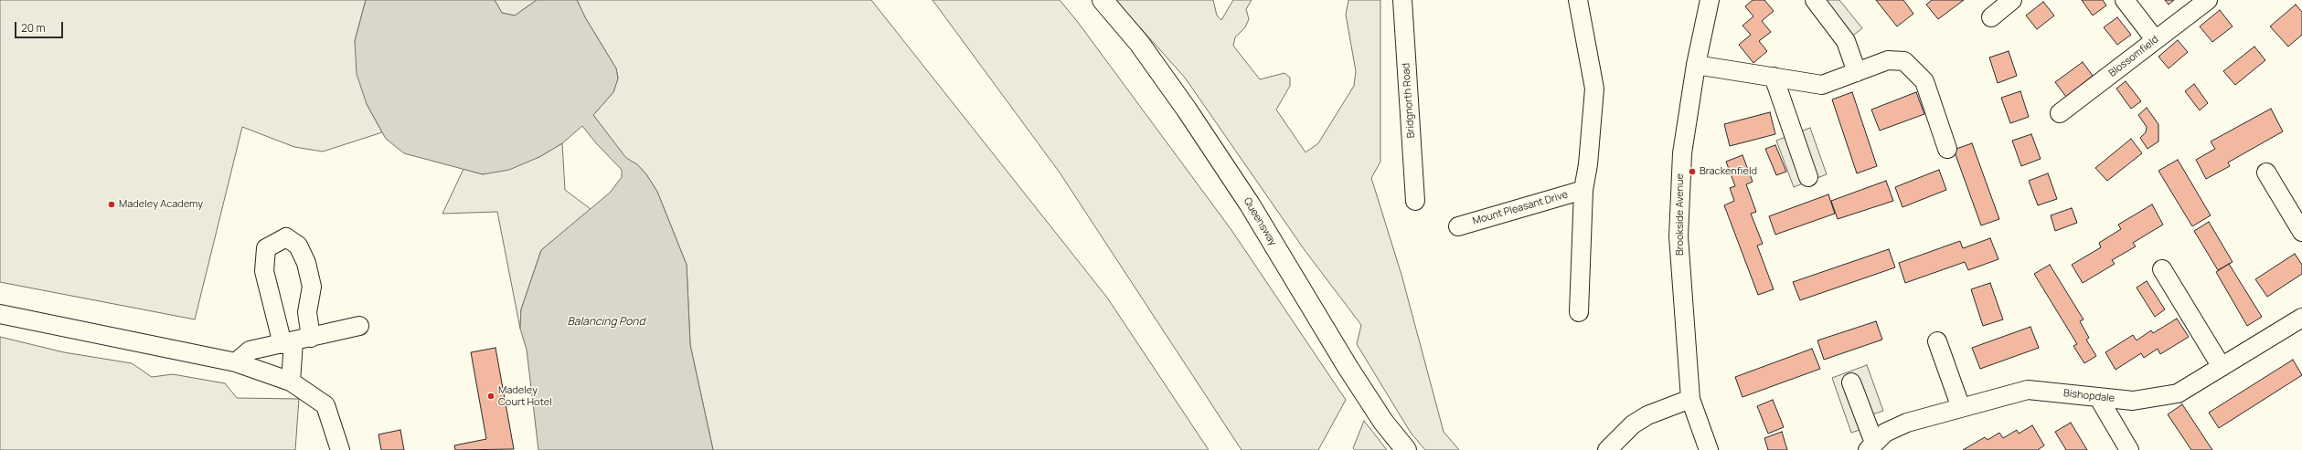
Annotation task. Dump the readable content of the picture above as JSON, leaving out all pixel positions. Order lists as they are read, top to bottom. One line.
{"streets":{"main road":["Queensway"],"street":["Blossomfield","Bridgnorth Road","Mount Pleasant Drive","Brookside Avenue","Bishopdale"]},"water":["Balancing Pond"],"places":["Brackenfield","Madeley Academy","Madeley Court Hotel"],"scale_bar":"20 m"}
